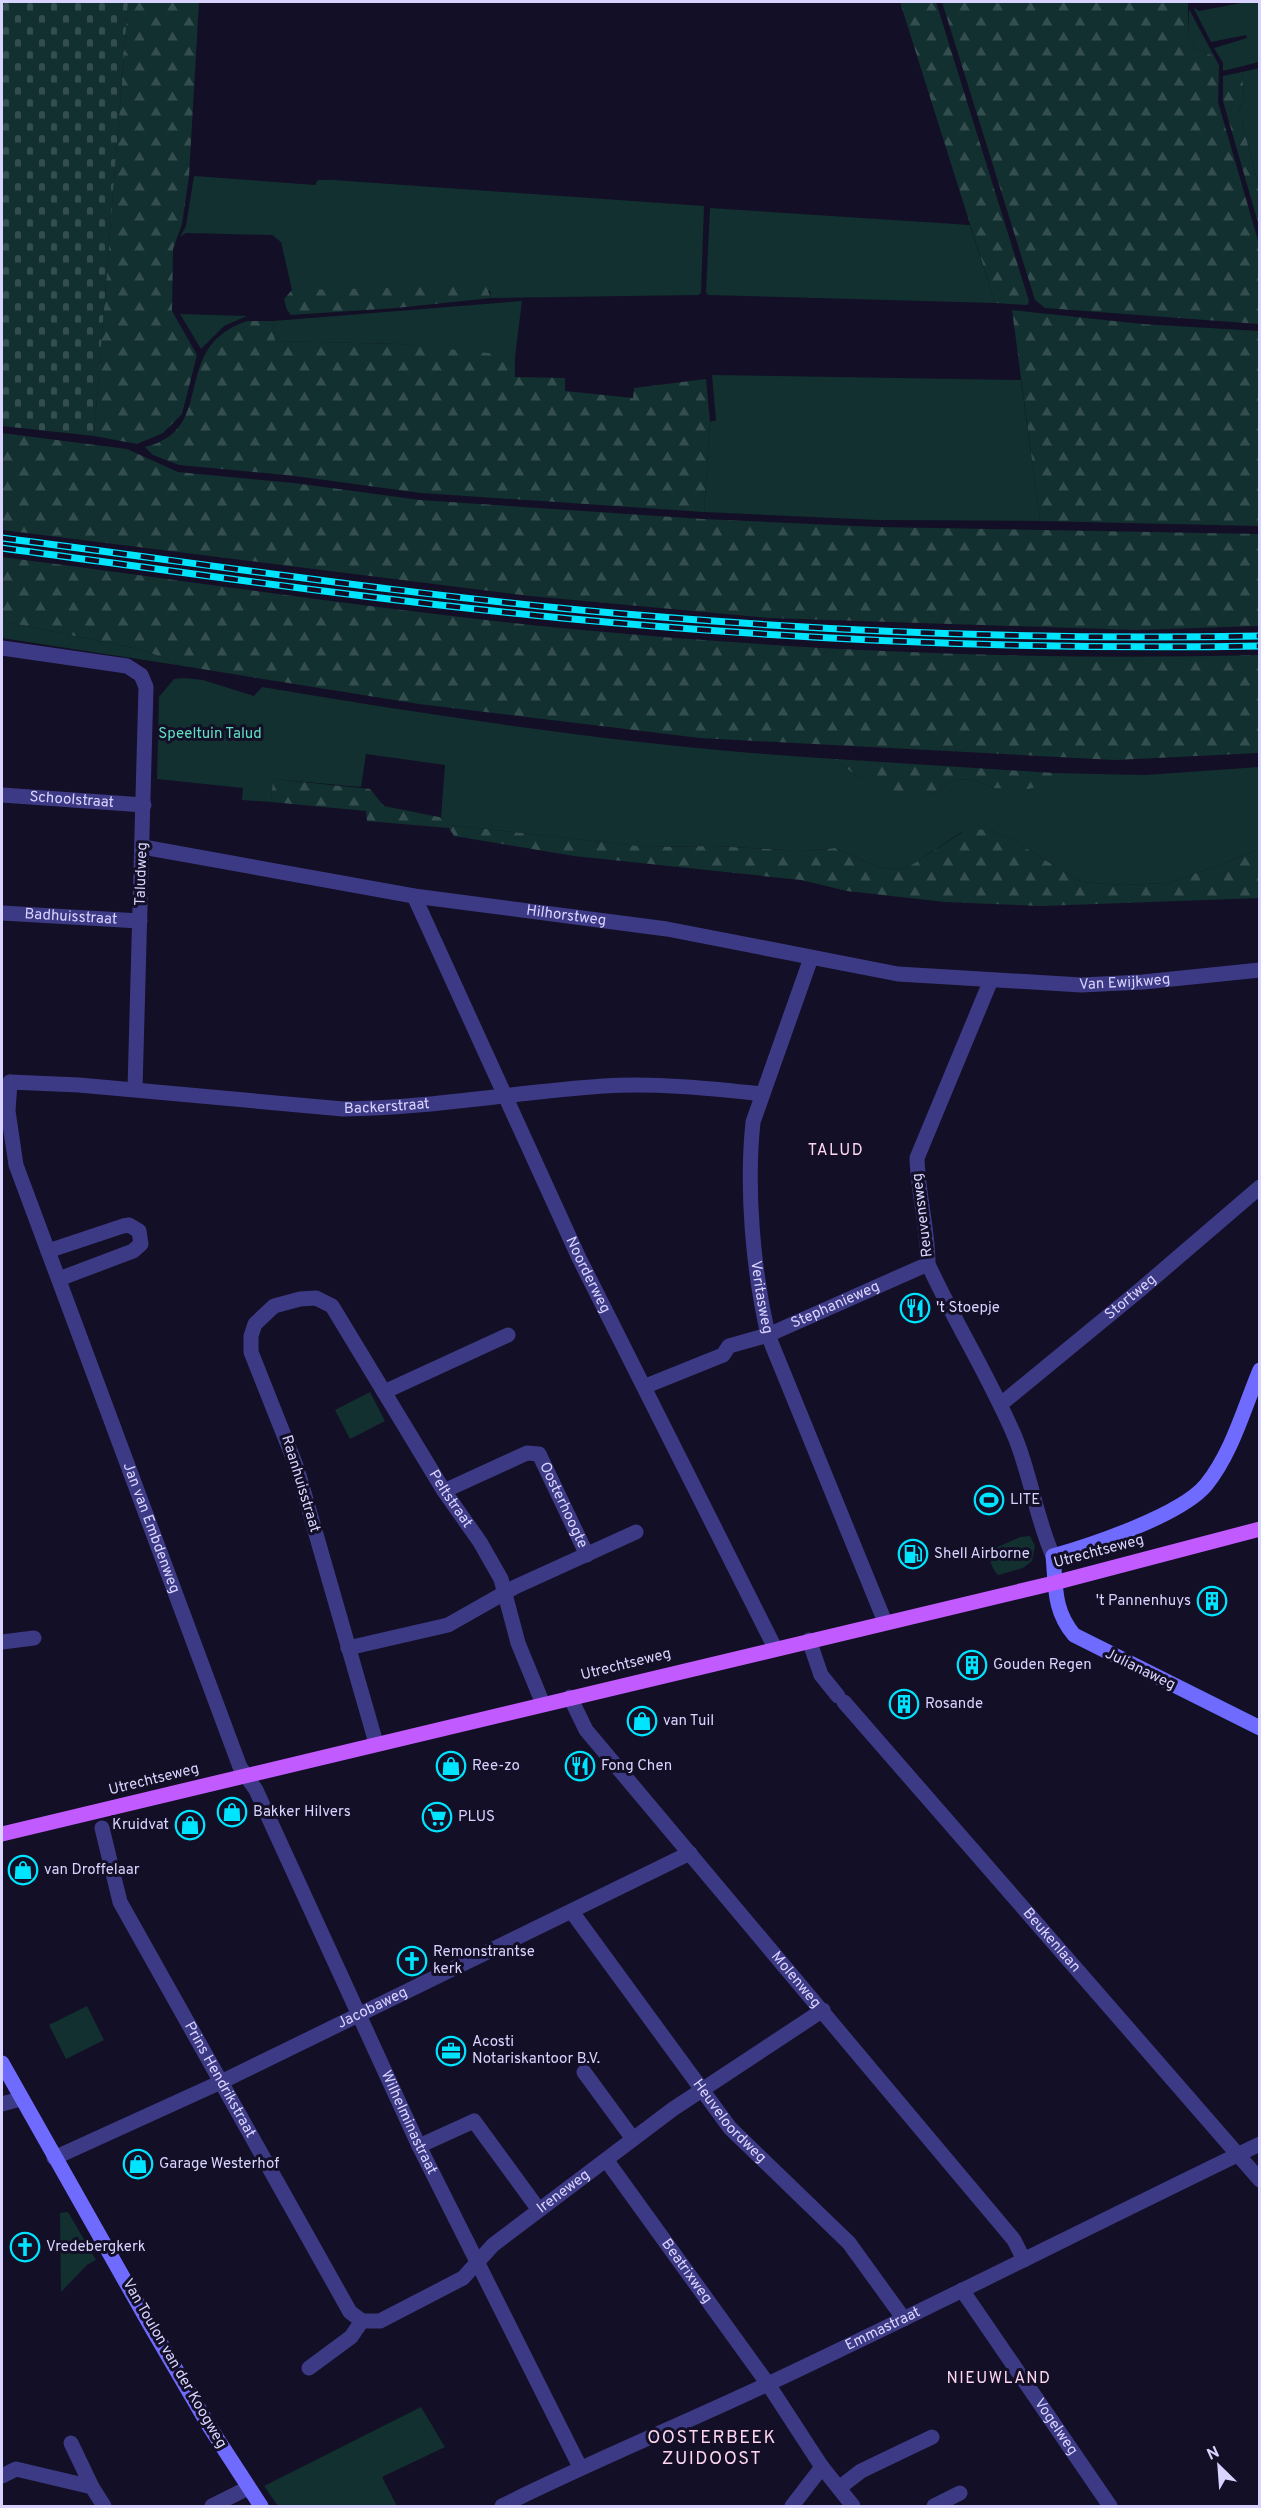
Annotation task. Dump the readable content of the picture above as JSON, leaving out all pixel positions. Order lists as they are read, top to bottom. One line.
{"streets":{"main road":["Utrechtseweg"],"street":["Schoolstraat","Taludweg","Hilhorstweg","Badhuisstraat","Van Ewijkweg","Backerstraat","Reuvensweg","Noorderweg","Veritasweg","Stortweg","Stephanieweg","Raanhuisstraat","Peltstraat","Oosterhoogte","Jan van Embdenweg","Julianaweg","Beukenlaan","Molenweg","Jacobaweg","Prins Hendrikstraat","Heuveloordweg","Wilhelminastraat","Ireneweg","Beatrixweg","Emmastraat","Van Toulon van der Koogweg","Vogelweg"]},"crossings":[["Schoolstraat","Taludweg"],["Taludweg","Hilhorstweg"],["Taludweg","Badhuisstraat"],["Taludweg","Backerstraat"],["Hilhorstweg","Van Ewijkweg"],["Hilhorstweg","Reuvensweg"],["Hilhorstweg","Noorderweg"],["Hilhorstweg","Veritasweg"],["Van Ewijkweg","Reuvensweg"],["Backerstraat","Noorderweg"],["Backerstraat","Veritasweg"],["Backerstraat","Jan van Embdenweg"],["Reuvensweg","Stortweg"],["Reuvensweg","Stephanieweg"],["Reuvensweg","Utrechtseweg"],["Reuvensweg","Julianaweg"],["Noorderweg","Stephanieweg"],["Noorderweg","Utrechtseweg"],["Veritasweg","Stephanieweg"],["Veritasweg","Utrechtseweg"],["Raanhuisstraat","Peltstraat"],["Raanhuisstraat","Utrechtseweg"],["Peltstraat","Oosterhoogte"],["Peltstraat","Utrechtseweg"],["Jan van Embdenweg","Utrechtseweg"],["Jan van Embdenweg","Wilhelminastraat"],["Utrechtseweg","Julianaweg"],["Utrechtseweg","Beukenlaan"],["Utrechtseweg","Molenweg"],["Utrechtseweg","Wilhelminastraat"],["Beukenlaan","Emmastraat"],["Molenweg","Jacobaweg"],["Molenweg","Ireneweg"],["Molenweg","Emmastraat"],["Jacobaweg","Prins Hendrikstraat"],["Jacobaweg","Heuveloordweg"],["Jacobaweg","Wilhelminastraat"],["Jacobaweg","Van Toulon van der Koogweg"],["Prins Hendrikstraat","Ireneweg"],["Heuveloordweg","Ireneweg"],["Heuveloordweg","Emmastraat"],["Wilhelminastraat","Ireneweg"],["Wilhelminastraat","Emmastraat"],["Ireneweg","Beatrixweg"],["Beatrixweg","Emmastraat"],["Emmastraat","Vogelweg"]],"districts":["TALUD","NIEUWLAND","OOSTERBEEK ZUIDOOST"],"parks":["Speeltuin Talud"],"places":{"restaurant":["'t Stoepje","Fong Chen"],"sports":["LITE"],"fuel station":["Shell Airborne"],"building":["'t Pannenhuys","Gouden Regen","Rosande"],"shop":["van Tuil","Ree-zo","Bakker Hilvers","Kruidvat","van Droffelaar","Garage Westerhof"],"supermarket":["PLUS"],"church":["Remonstrantse kerk","Vredebergkerk"],"office":["Acosti Notariskantoor B.V."]},"north":"top left"}
